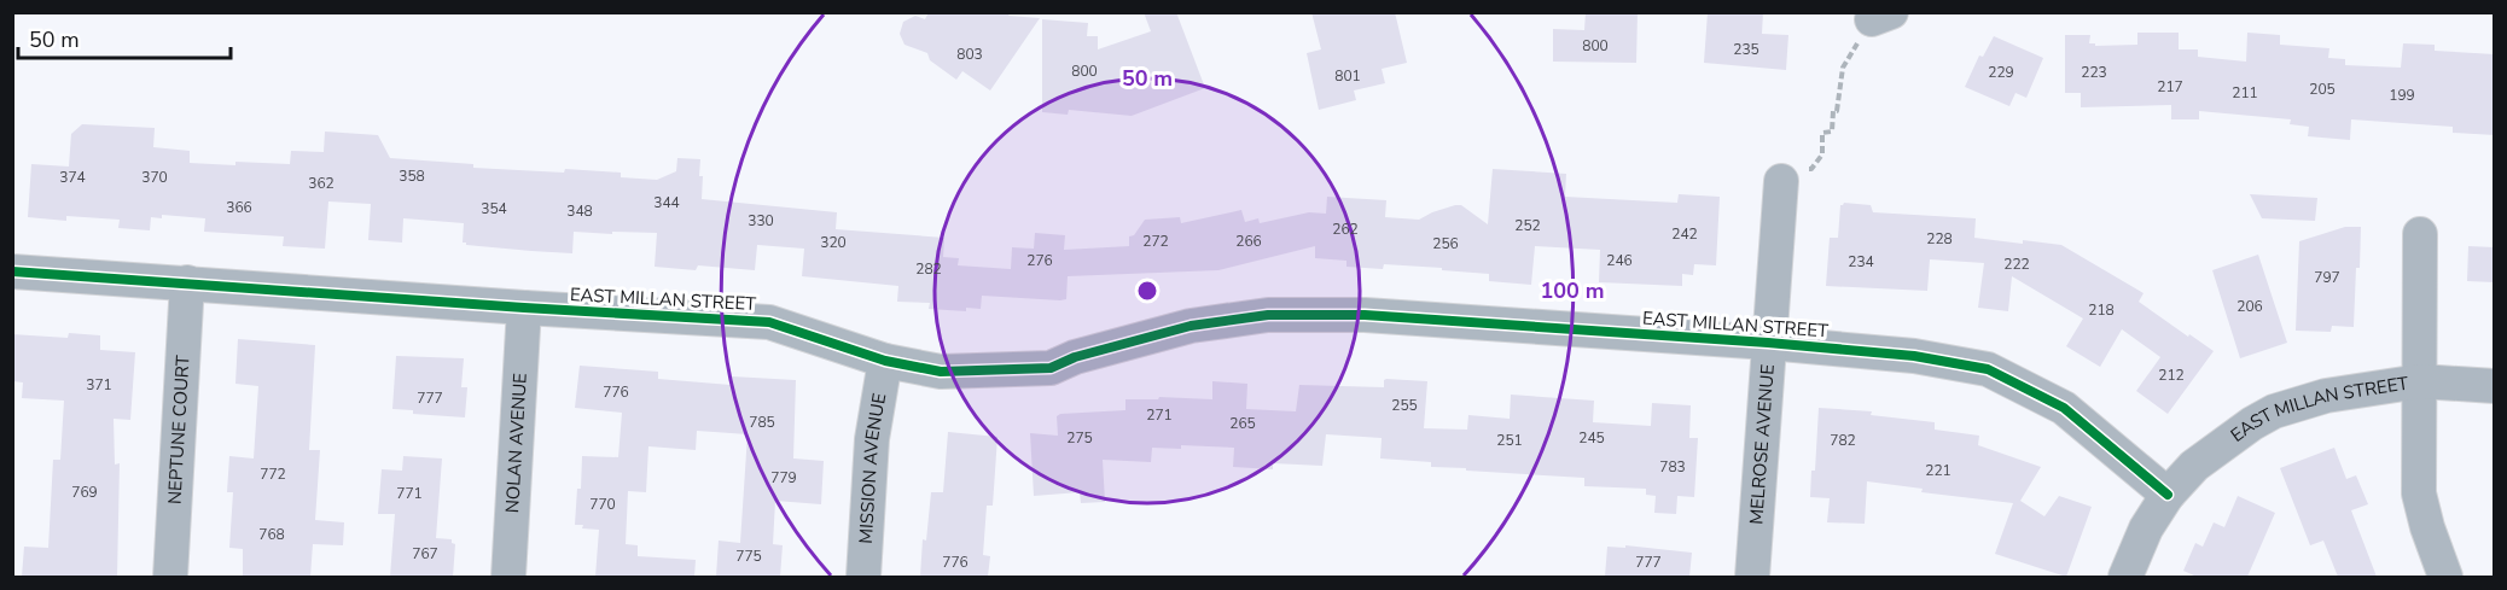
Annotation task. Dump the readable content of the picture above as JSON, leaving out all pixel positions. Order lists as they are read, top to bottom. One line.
{"streets":{"street":["EAST MILLAN STREET","NEPTUNE COURT","NOLAN AVENUE","MELROSE AVENUE","MISSION AVENUE"]},"crossings":[["EAST MILLAN STREET","NEPTUNE COURT"],["EAST MILLAN STREET","NOLAN AVENUE"],["EAST MILLAN STREET","MELROSE AVENUE"],["EAST MILLAN STREET","MISSION AVENUE"]],"house_numbers":["800","235","803","800","229","223","801","217","205","211","199","358","374","370","362","344","366","354","348","330","252","262","242","228","272","266","320","256","276","246","234","222","282","797","206","218","212","371","776","777","255","271","785","265","275","245","251","782","783","221","772","779","769","771","770","768","767","775","776","777"],"scale_bar":"50 m","rings":["50 m","100 m"]}
